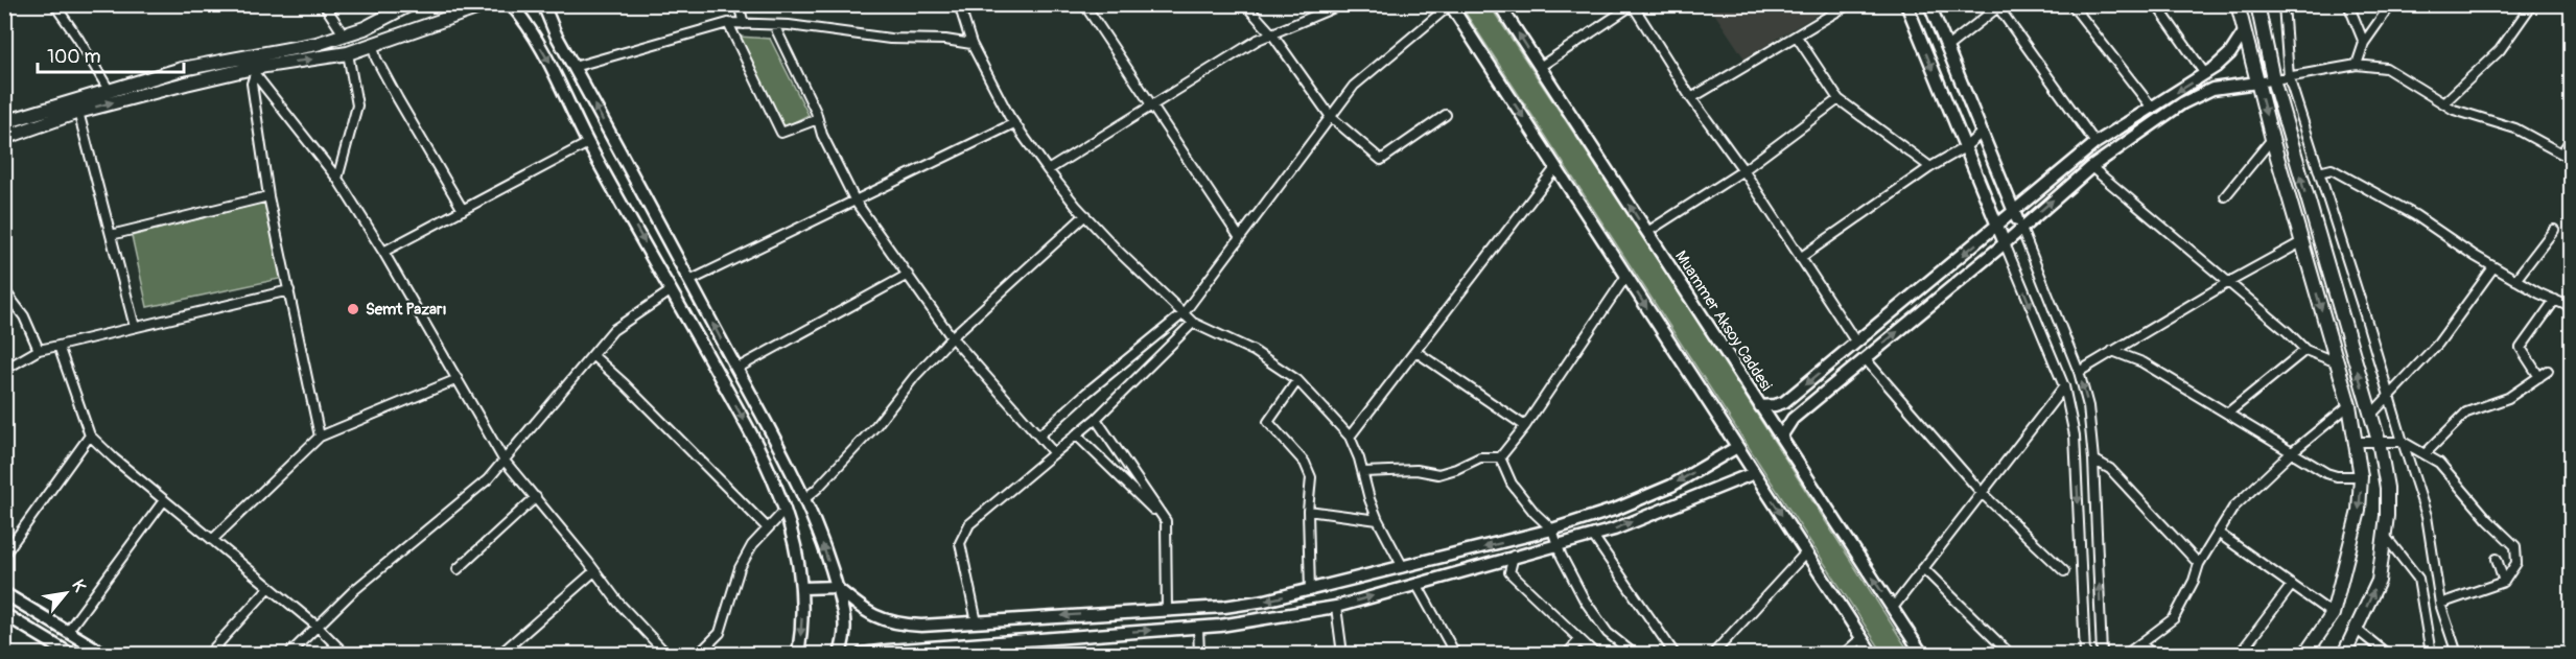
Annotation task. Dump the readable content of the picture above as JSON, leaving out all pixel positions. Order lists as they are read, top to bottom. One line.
{"streets":{"street":["Muammer Aksoy Caddesi"]},"places":["Semt Pazarı"],"scale_bar":"100 m","north":"top right"}
